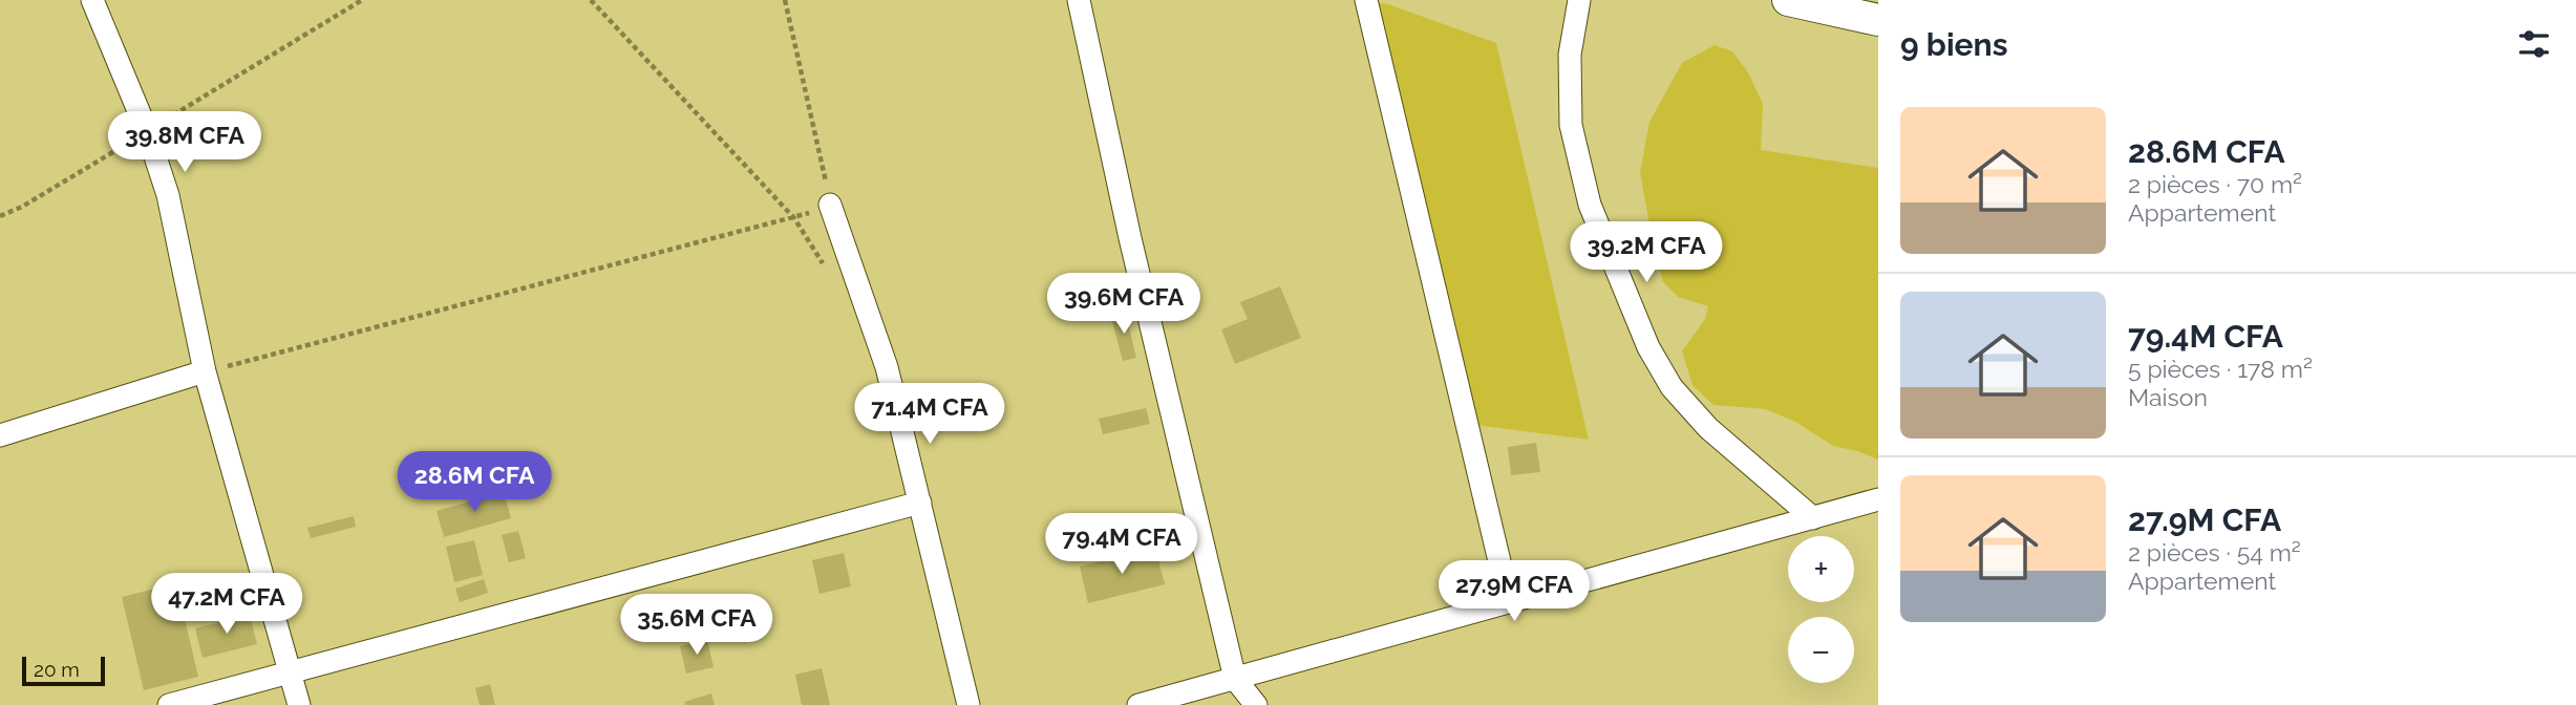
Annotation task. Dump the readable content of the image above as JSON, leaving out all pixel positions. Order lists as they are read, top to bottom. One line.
{"scale_bar":"20 m","page":{"heading":"9 biens","list":[{"name":"28.6M CFA","note":"2 pièces · 70 m² · Appartement"},{"name":"79.4M CFA","note":"5 pièces · 178 m² · Maison"},{"name":"27.9M CFA","note":"2 pièces · 54 m² · Appartement"}],"price":["39.8M CFA","39.2M CFA","39.6M CFA","71.4M CFA","28.6M CFA","79.4M CFA","27.9M CFA","47.2M CFA","35.6M CFA"],"map_buttons":["+","−"],"scale":"20 m"}}
